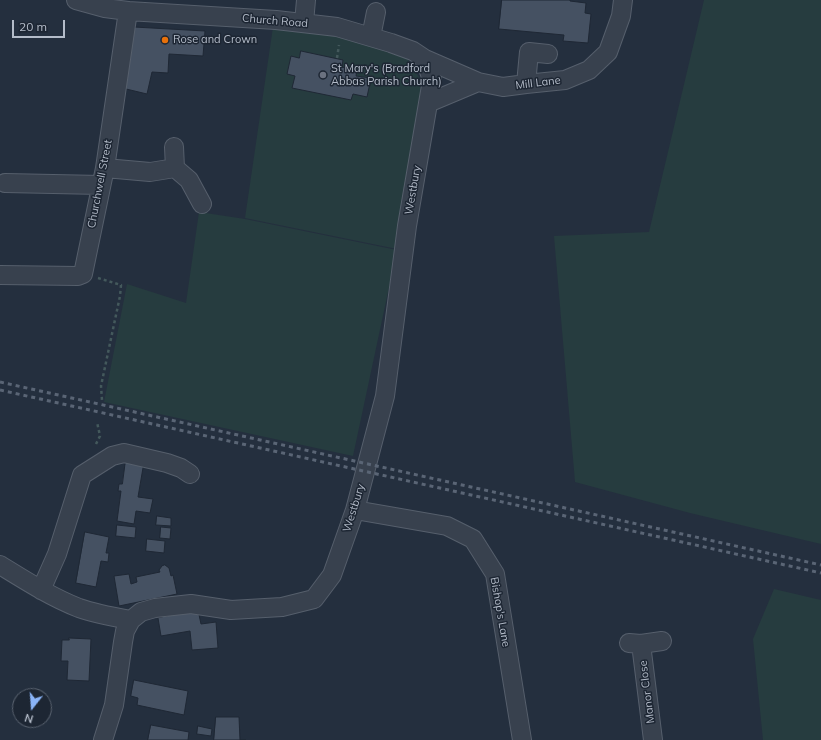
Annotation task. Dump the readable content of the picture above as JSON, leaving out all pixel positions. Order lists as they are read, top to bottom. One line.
{"streets":{"street":["Church Road","Mill Lane","Churchwell Street","Westbury","Bishop's Lane","Manor Close"]},"crossings":[["Church Road","Mill Lane"],["Church Road","Churchwell Street"],["Westbury","Bishop's Lane"]],"places":["Rose and Crown","St Mary's (Bradford Abbas Parish Church)"],"scale_bar":"20 m","north":"bottom"}
